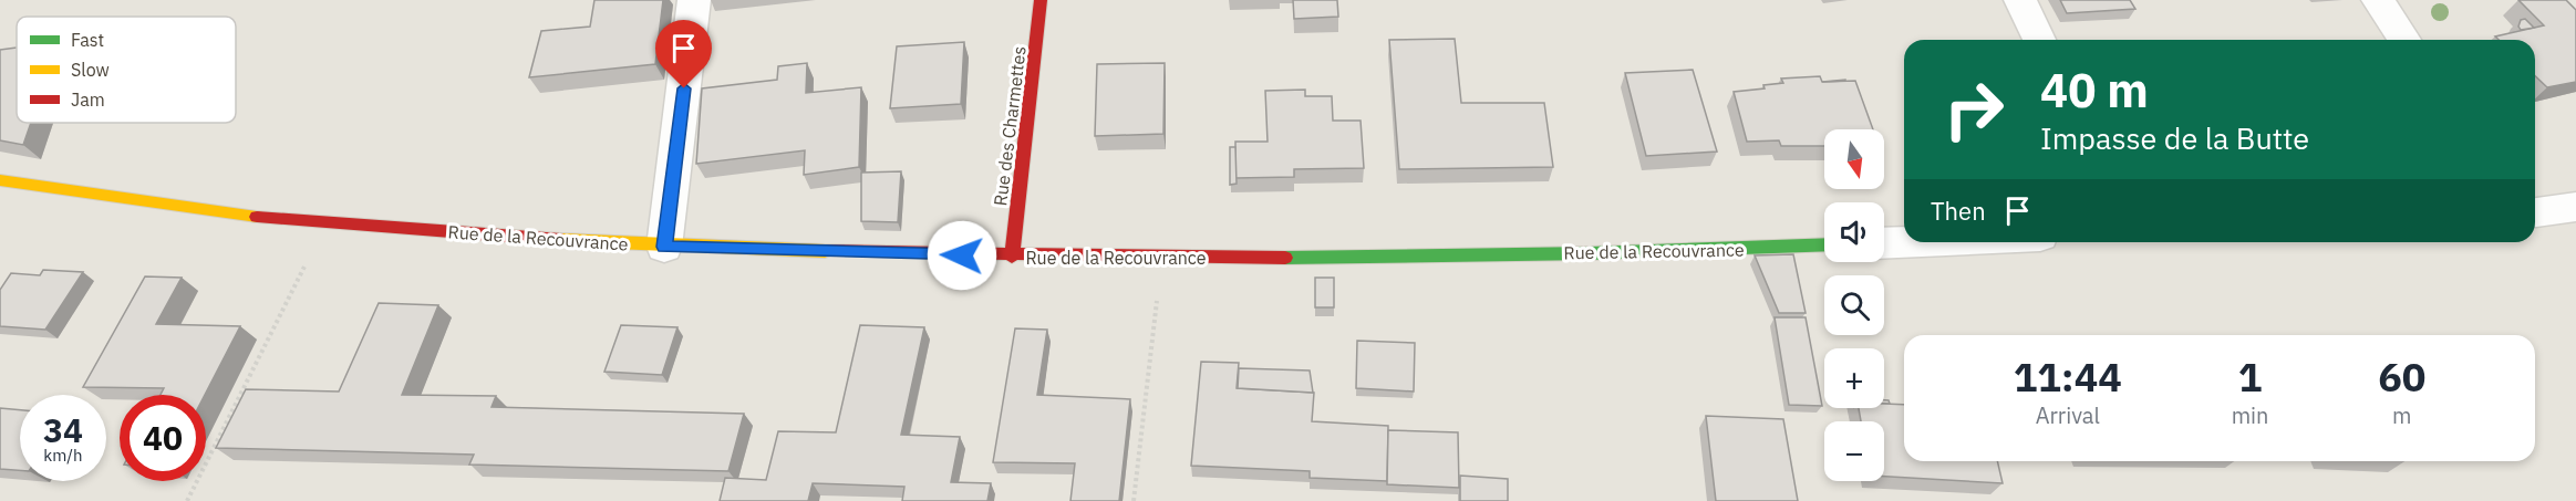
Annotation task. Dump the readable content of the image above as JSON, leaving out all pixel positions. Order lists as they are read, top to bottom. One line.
{"streets":{"street":["Rue des Charmettes","Rue de la Recouvrance"]},"crossings":[["Rue des Charmettes","Rue de la Recouvrance"]],"legend":["Fast","Slow","Jam"],"north":"bottom","page":{"turn":["40 m","Impasse de la Butte"],"map_buttons":["+","−"],"then":"Then","eta":["11:44","Arrival","1","min","60","m"],"speed":"34 km/h","limit":"40"}}
